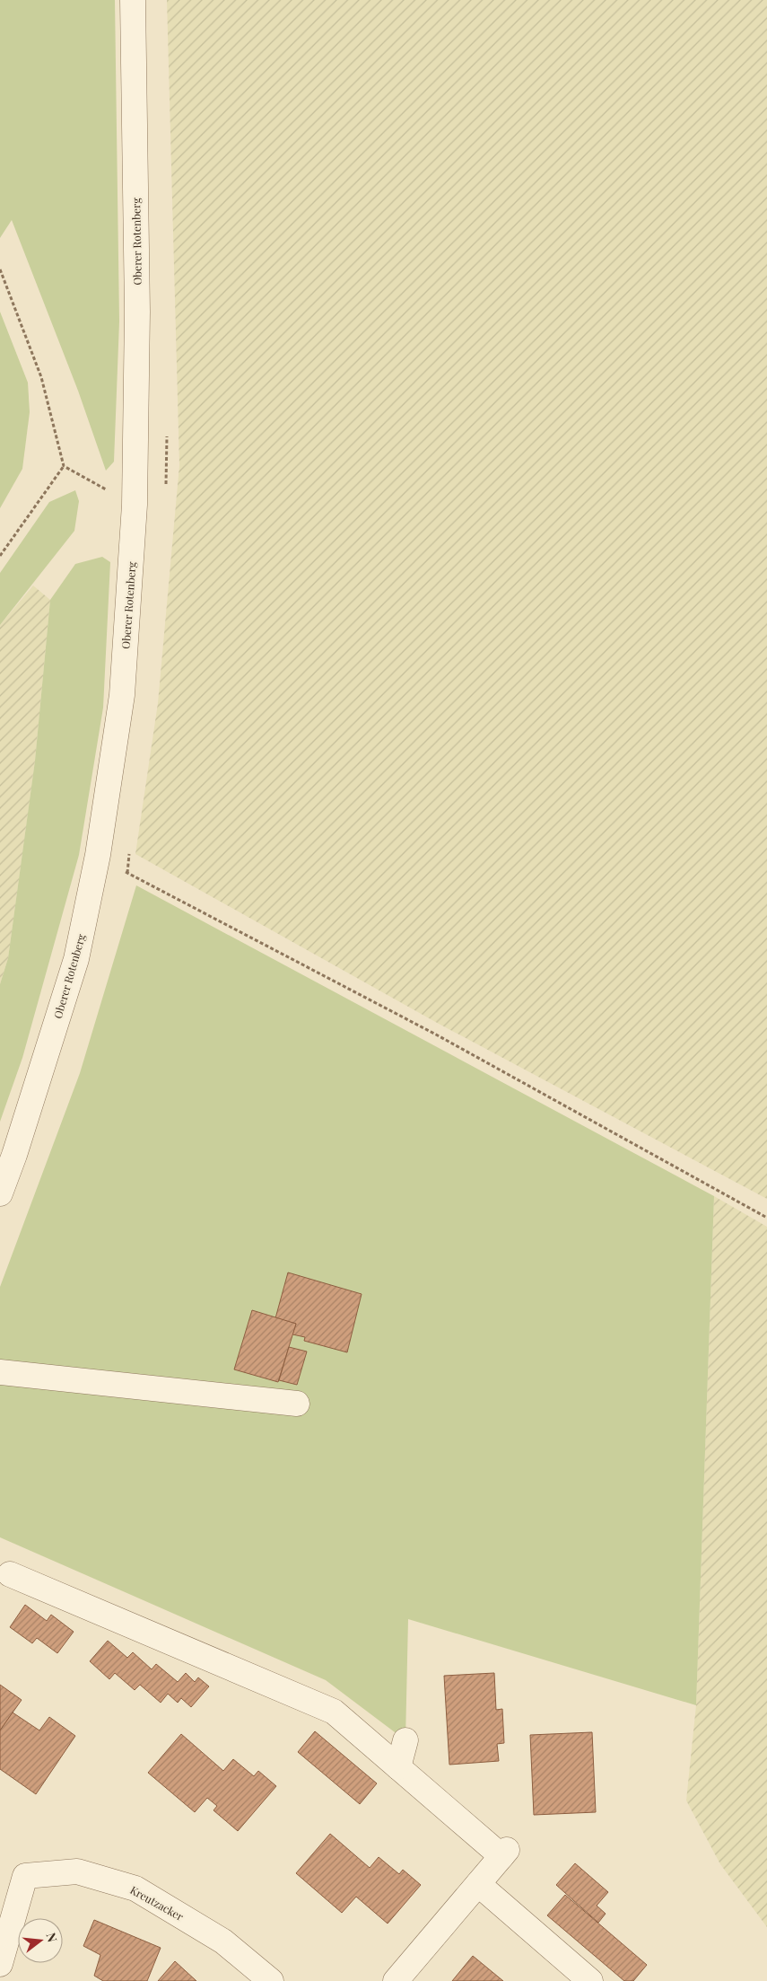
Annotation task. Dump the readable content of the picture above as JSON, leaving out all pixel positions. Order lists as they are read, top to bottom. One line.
{"streets":{"street":["Oberer Rotenberg","Kreutzacker"]},"north":"right"}
